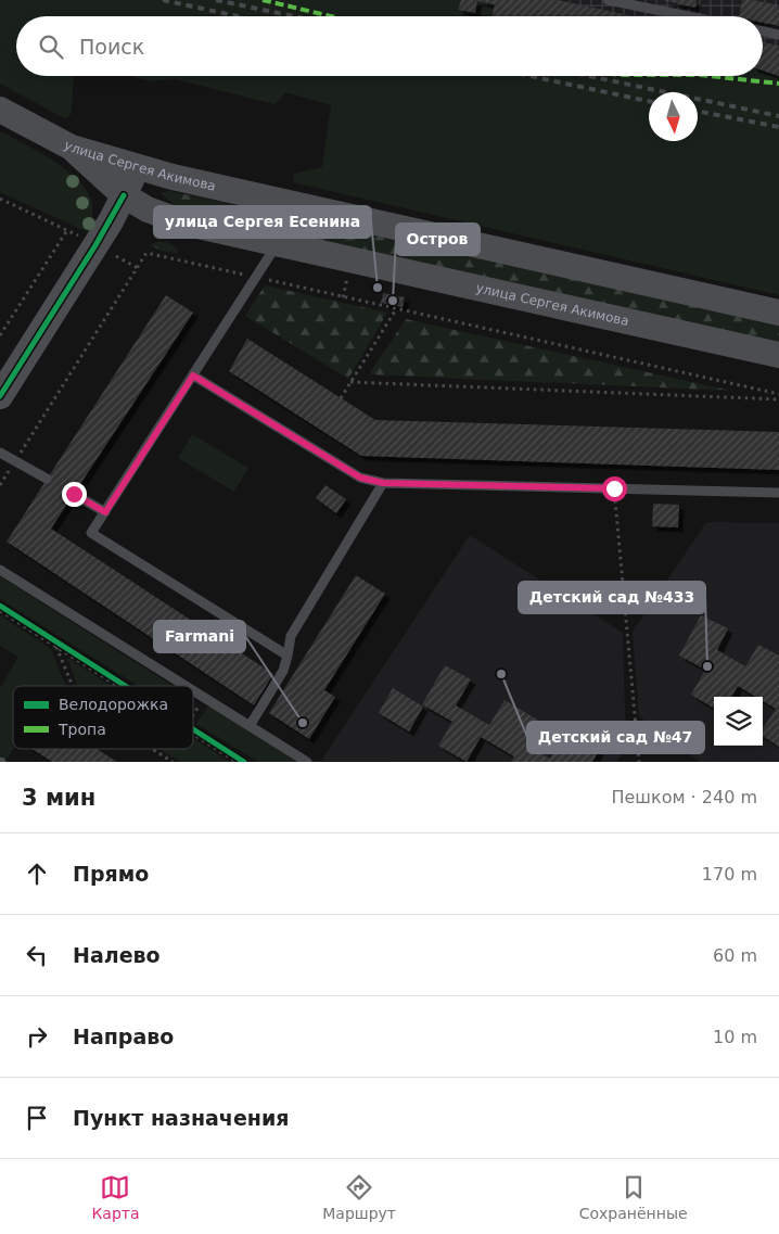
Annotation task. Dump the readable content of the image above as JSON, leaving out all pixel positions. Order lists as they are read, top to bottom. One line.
{"streets":{"main road":["улица Сергея Акимова"]},"places":["улица Сергея Есенина","Остров","Детский сад №433","Детский сад №47","Farmani"],"legend":["Велодорожка","Тропа"],"north":"bottom","page":{"search":"Поиск","heading":["3 мин","Пешком · 240 m"],"list":[["Прямо","170 m"],["Налево","60 m"],["Направо","10 m"],"Пункт назначения"],"nav":["Карта","Маршрут","Сохранённые"]}}
